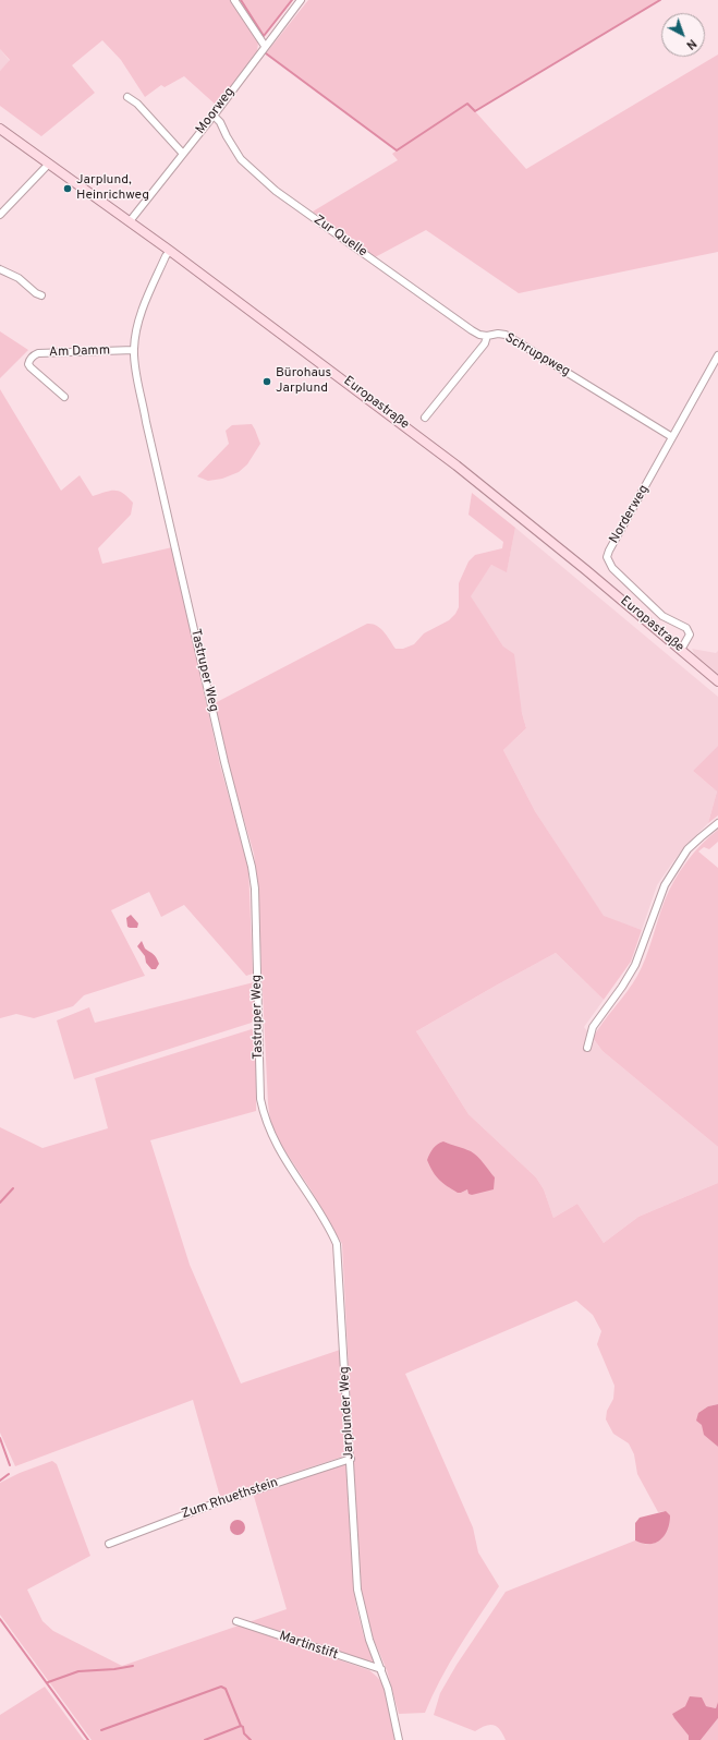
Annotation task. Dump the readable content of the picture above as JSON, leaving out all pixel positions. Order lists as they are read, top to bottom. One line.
{"streets":{"main road":["Europastraße"],"street":["Moorweg","Zur Quelle","Am Damm","Schruppweg","Norderweg","Tastruper Weg","Jarplunder Weg","Zum Rhuethstein","Martinstift"]},"crossings":[["Moorweg","Zur Quelle"],["Moorweg","Europastraße"],["Zur Quelle","Schruppweg"],["Am Damm","Tastruper Weg"],["Schruppweg","Norderweg"],["Europastraße","Norderweg"],["Europastraße","Tastruper Weg"],["Tastruper Weg","Jarplunder Weg"],["Jarplunder Weg","Zum Rhuethstein"],["Jarplunder Weg","Martinstift"]],"places":["Jarplund, Heinrichweg","Bürohaus Jarplund"],"north":"bottom right"}
